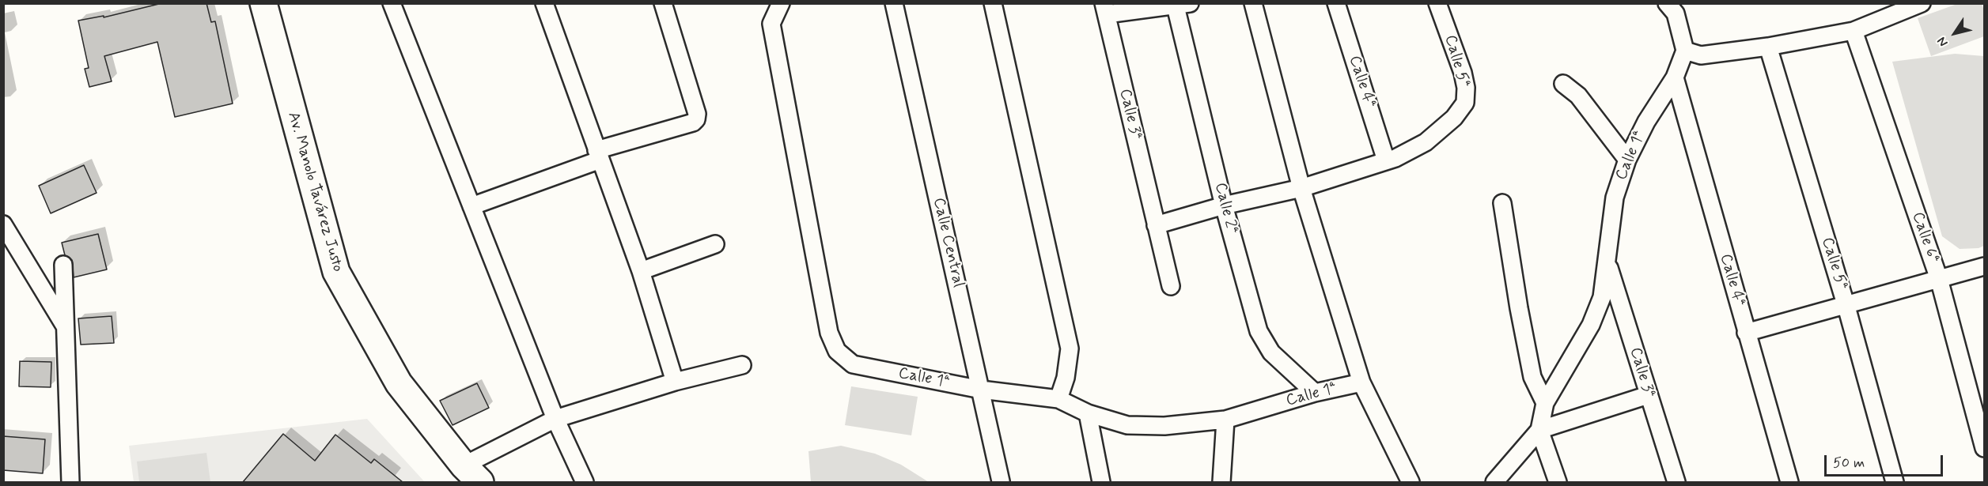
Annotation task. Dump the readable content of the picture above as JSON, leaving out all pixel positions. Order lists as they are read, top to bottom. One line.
{"streets":{"main road":["Av. Manolo Tavárez Justo"],"street":["Calle 5ª","Calle 4ª","Calle 3ª","Calle 1ª","Calle 2ª","Calle 6ª","Calle Central"]},"crossings":[["Calle 5ª","Calle 4ª"],["Calle 5ª","Calle 3ª"],["Calle 5ª","Calle 2ª"],["Calle 4ª","Calle 1ª"],["Calle 3ª","Calle 1ª"],["Calle 1ª","Calle 2ª"],["Calle 1ª","Calle Central"]],"scale_bar":"50 m","north":"bottom left"}
